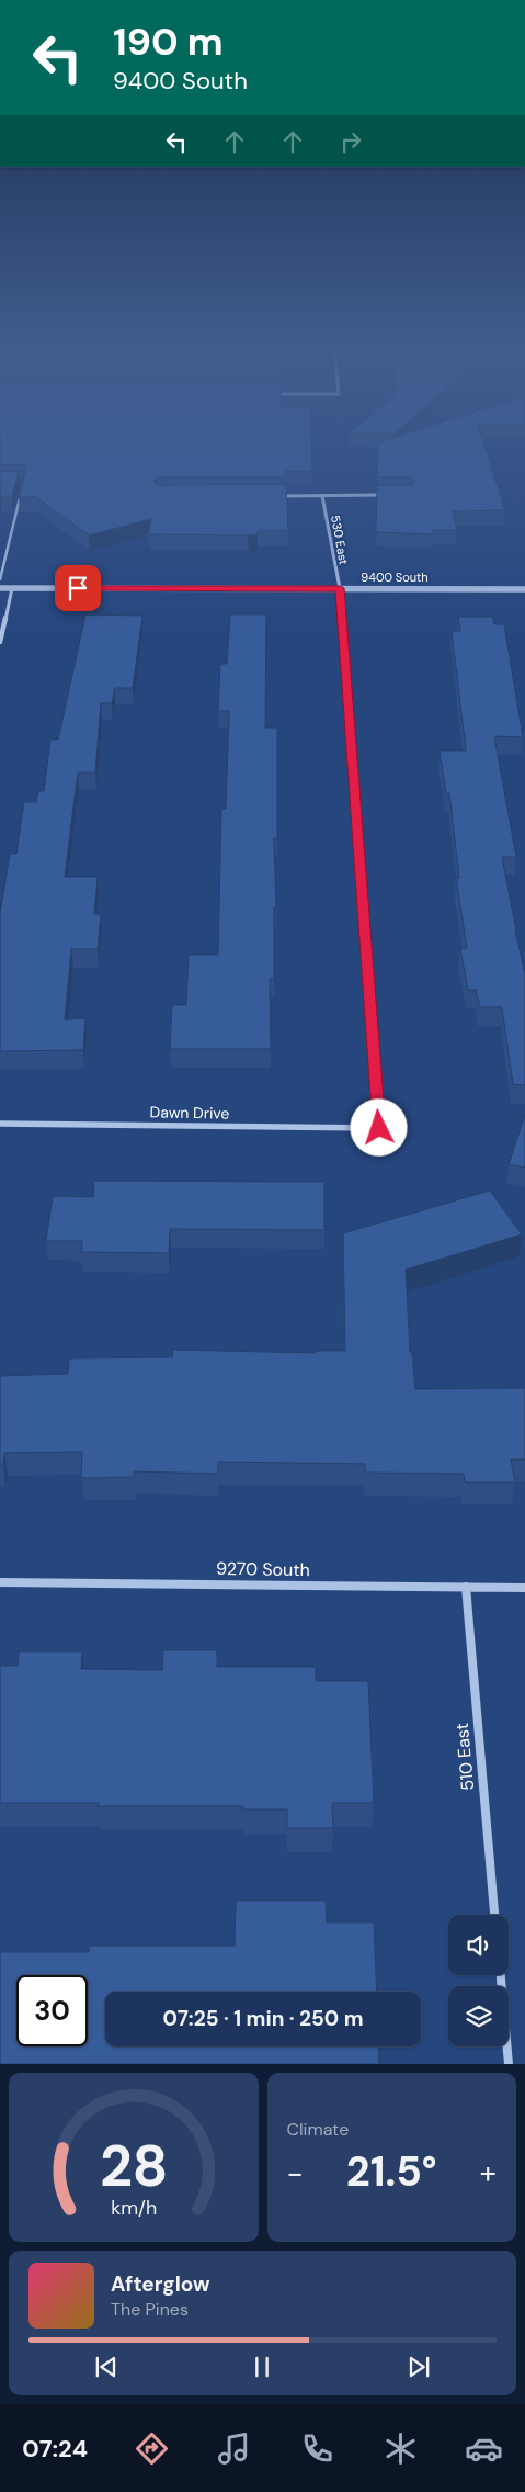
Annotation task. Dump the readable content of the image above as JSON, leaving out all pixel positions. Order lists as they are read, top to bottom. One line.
{"streets":{"street":["530 East","9400 South","Dawn Drive","9270 South","510 East"]},"crossings":[["530 East","9400 South"],["530 East","Dawn Drive"],["9270 South","510 East"]],"page":{"turn":["190 m","9400 South"],"limit":"30","trip":"07:25 · 1 min · 250 m","tile":"Climate","heat":["−","21.5°","+"],"song":["Afterglow","The Pines"],"tabs":"07:24","gauge":["28","km/h"]}}
